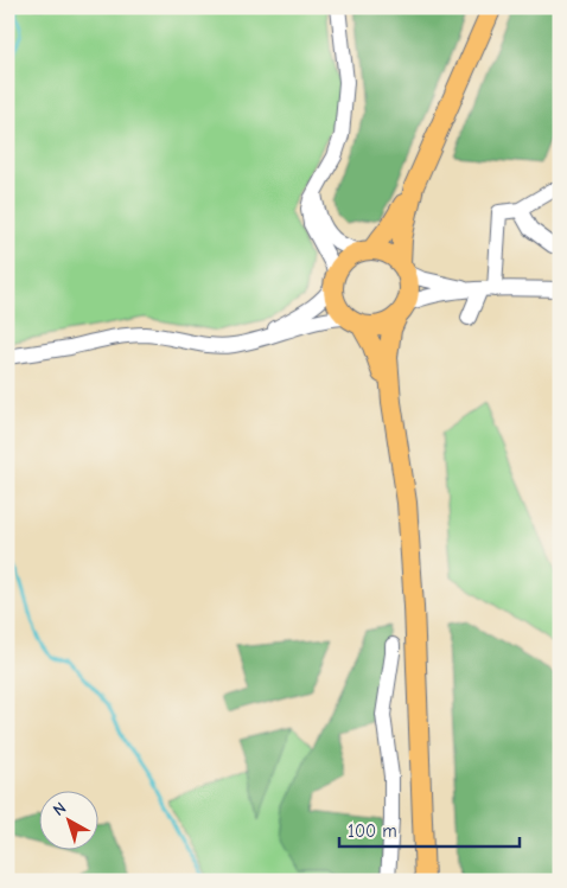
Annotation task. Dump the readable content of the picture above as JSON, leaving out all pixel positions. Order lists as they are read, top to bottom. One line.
{"scale_bar":"100 m","north":"top left"}
